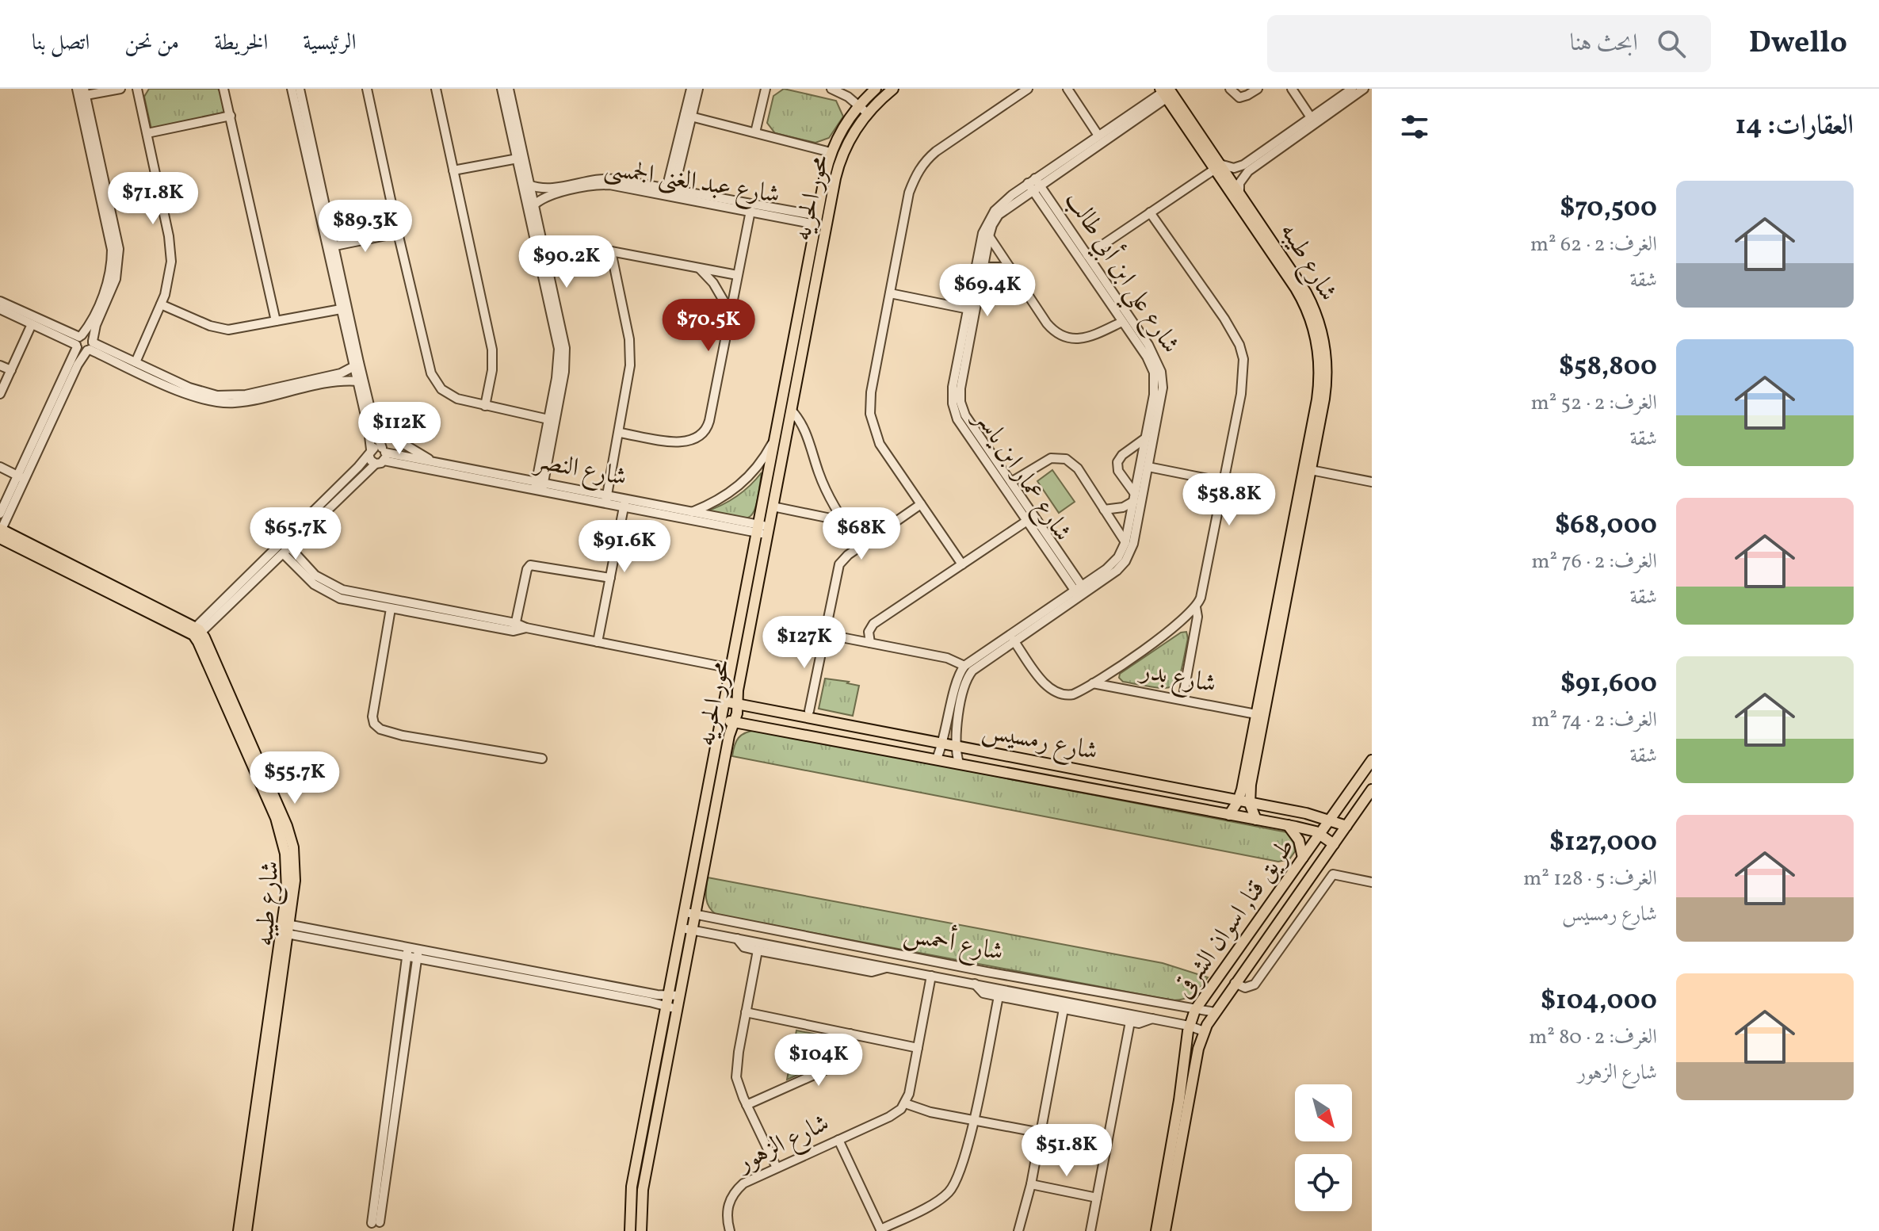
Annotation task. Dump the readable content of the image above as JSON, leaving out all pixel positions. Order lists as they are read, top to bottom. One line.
{"streets":{"main road":["محور الحريه","شارع طيبه","شارع رمسيس","طريق قنا, اسوان الشرقى"],"street":["شارع عبد الغنى الجمسى","شارع علي ابن أبي طالب","شارع النصر","شارع عمار ابن ياسر","شارع بدر","شارع أحمس","شارع الزهور"]},"crossings":[["شارع عبد الغنى الجمسى","محور الحريه"],["محور الحريه","شارع النصر"],["محور الحريه","شارع رمسيس"],["محور الحريه","شارع أحمس"],["شارع طيبه","شارع عمار ابن ياسر"],["شارع طيبه","شارع بدر"],["شارع طيبه","شارع رمسيس"],["شارع علي ابن أبي طالب","شارع عمار ابن ياسر"],["شارع علي ابن أبي طالب","شارع رمسيس"],["شارع رمسيس","طريق قنا, اسوان الشرقى"],["طريق قنا, اسوان الشرقى","شارع أحمس"]],"north":"bottom right","page":{"header":"Dwello","search":"ابحث هنا","nav":["الرئيسية","الخريطة","من نحن","اتصل بنا"],"heading":"العقارات: 14","list":[{"name":"$70,500","note":"الغرف: 2 · 62 m² · شقة"},{"name":"$58,800","note":"الغرف: 2 · 52 m² · شقة"},{"name":"$68,000","note":"الغرف: 2 · 76 m² · شقة"},{"name":"$91,600","note":"الغرف: 2 · 74 m² · شقة"},{"name":"$127,000","note":"الغرف: 5 · 128 m² · شارع رمسيس"},{"name":"$104,000","note":"الغرف: 2 · 80 m² · شارع الزهور"}],"price":["$71.8K","$89.3K","$90.2K","$69.4K","$70.5K","$112K","$58.8K","$65.7K","$68K","$91.6K","$127K","$55.7K","$104K","$51.8K"]}}
